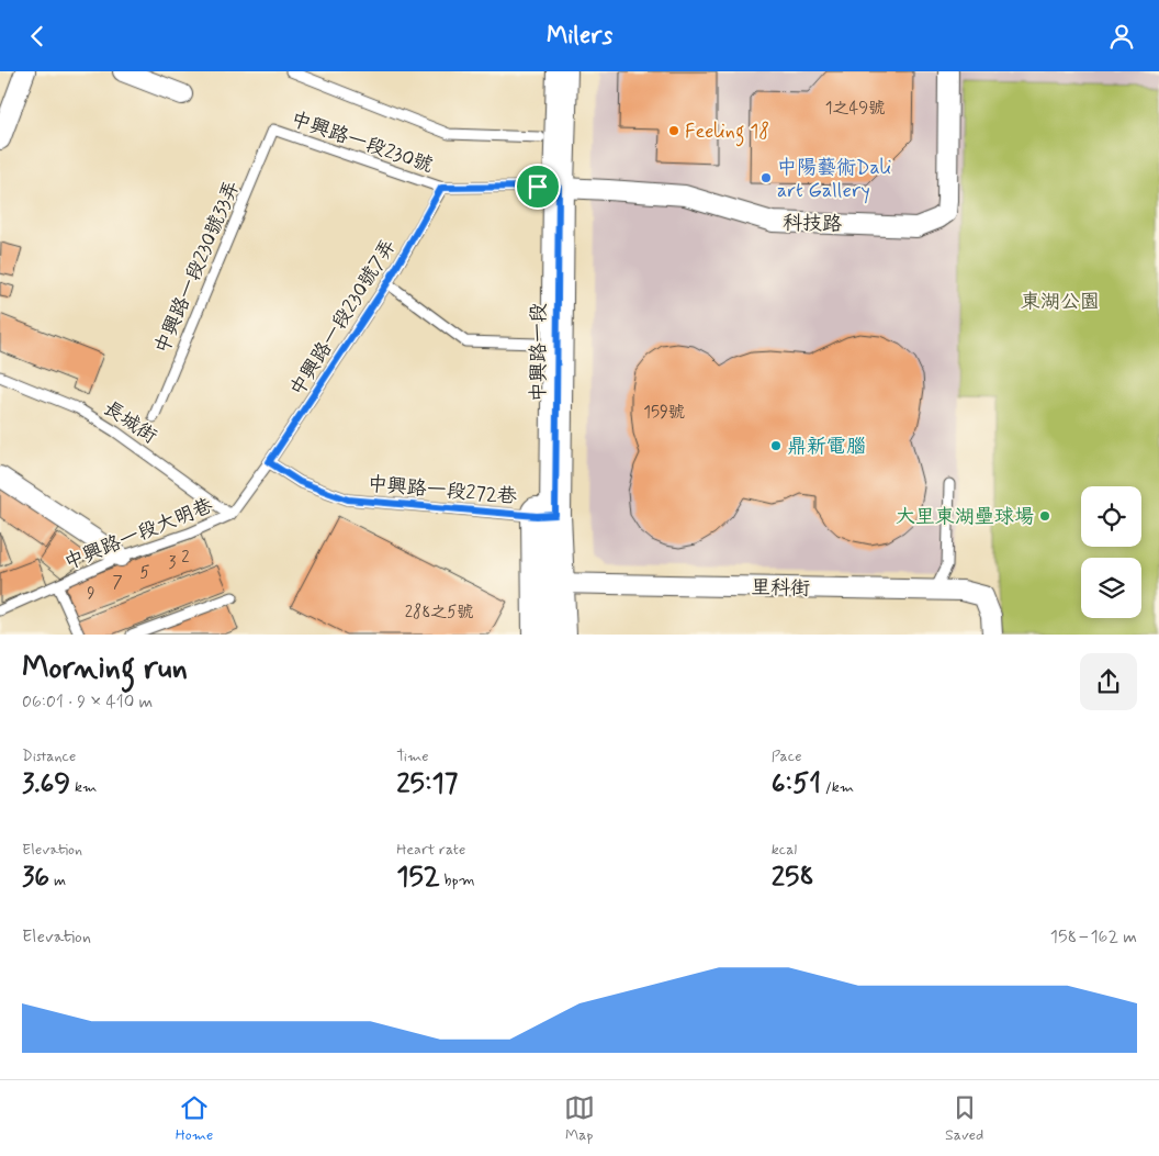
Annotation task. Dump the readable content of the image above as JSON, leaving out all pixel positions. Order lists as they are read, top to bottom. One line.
{"streets":{"main road":["中興路一段"],"street":["科技路","里科街"],"lane":["中興路一段230號","中興路一段230號33弄","中興路一段230號7弄","長城街","中興路一段272巷","中興路一段大明巷"]},"crossings":[["中興路一段230號","科技路"],["中興路一段230號","中興路一段230號33弄"],["中興路一段230號","中興路一段230號7弄"],["中興路一段230號","中興路一段"],["科技路","中興路一段"],["中興路一段230號7弄","中興路一段272巷"],["中興路一段230號7弄","中興路一段大明巷"],["中興路一段","中興路一段272巷"],["中興路一段","里科街"],["長城街","中興路一段大明巷"],["中興路一段272巷","中興路一段大明巷"]],"parks":["東湖公園"],"places":["Feeling 18","中陽藝術Dali art Gallery","鼎新電腦","大里東湖壘球場"],"house_numbers":["1之49號","159號","2","3","5","7","9","288之5號"],"page":{"header":"Milers","heading":["Morning run","06:01 · 9 × 410 m"],"stats":[["Distance","3.69 km"],["Time","25:17"],["Pace","6:51 /km"],["Elevation","36 m"],["Heart rate","152 bpm"],["kcal","258"]],"chart":["Elevation","158–162 m"],"tabs":["Home","Map","Saved"]}}
